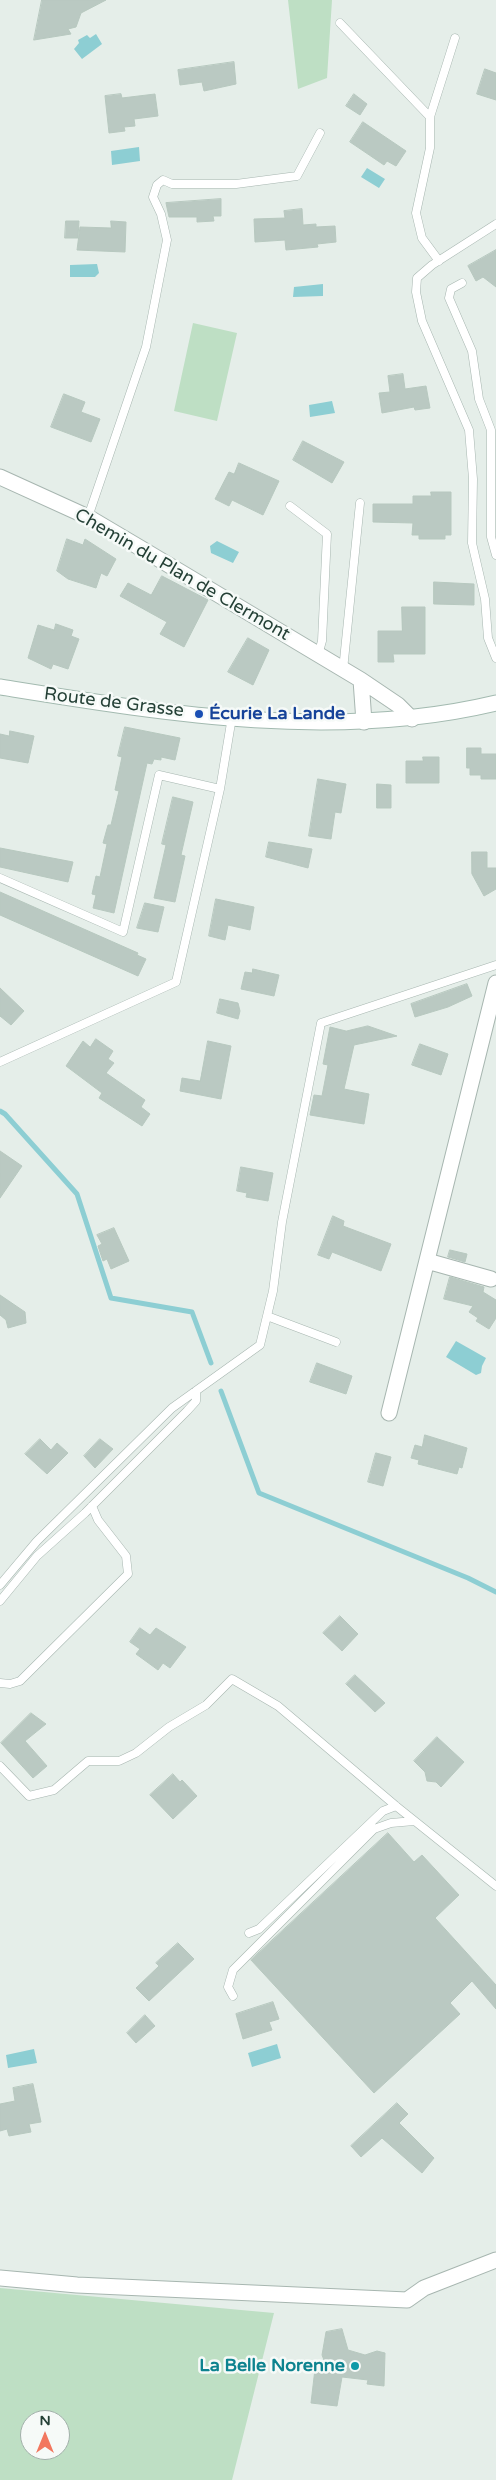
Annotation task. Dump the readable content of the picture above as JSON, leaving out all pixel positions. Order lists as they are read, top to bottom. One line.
{"streets":{"street":["Chemin du Plan de Clermont","Route de Grasse"]},"crossings":[["Chemin du Plan de Clermont","Route de Grasse"]],"places":["Écurie La Lande","La Belle Norenne"],"north":"top"}
